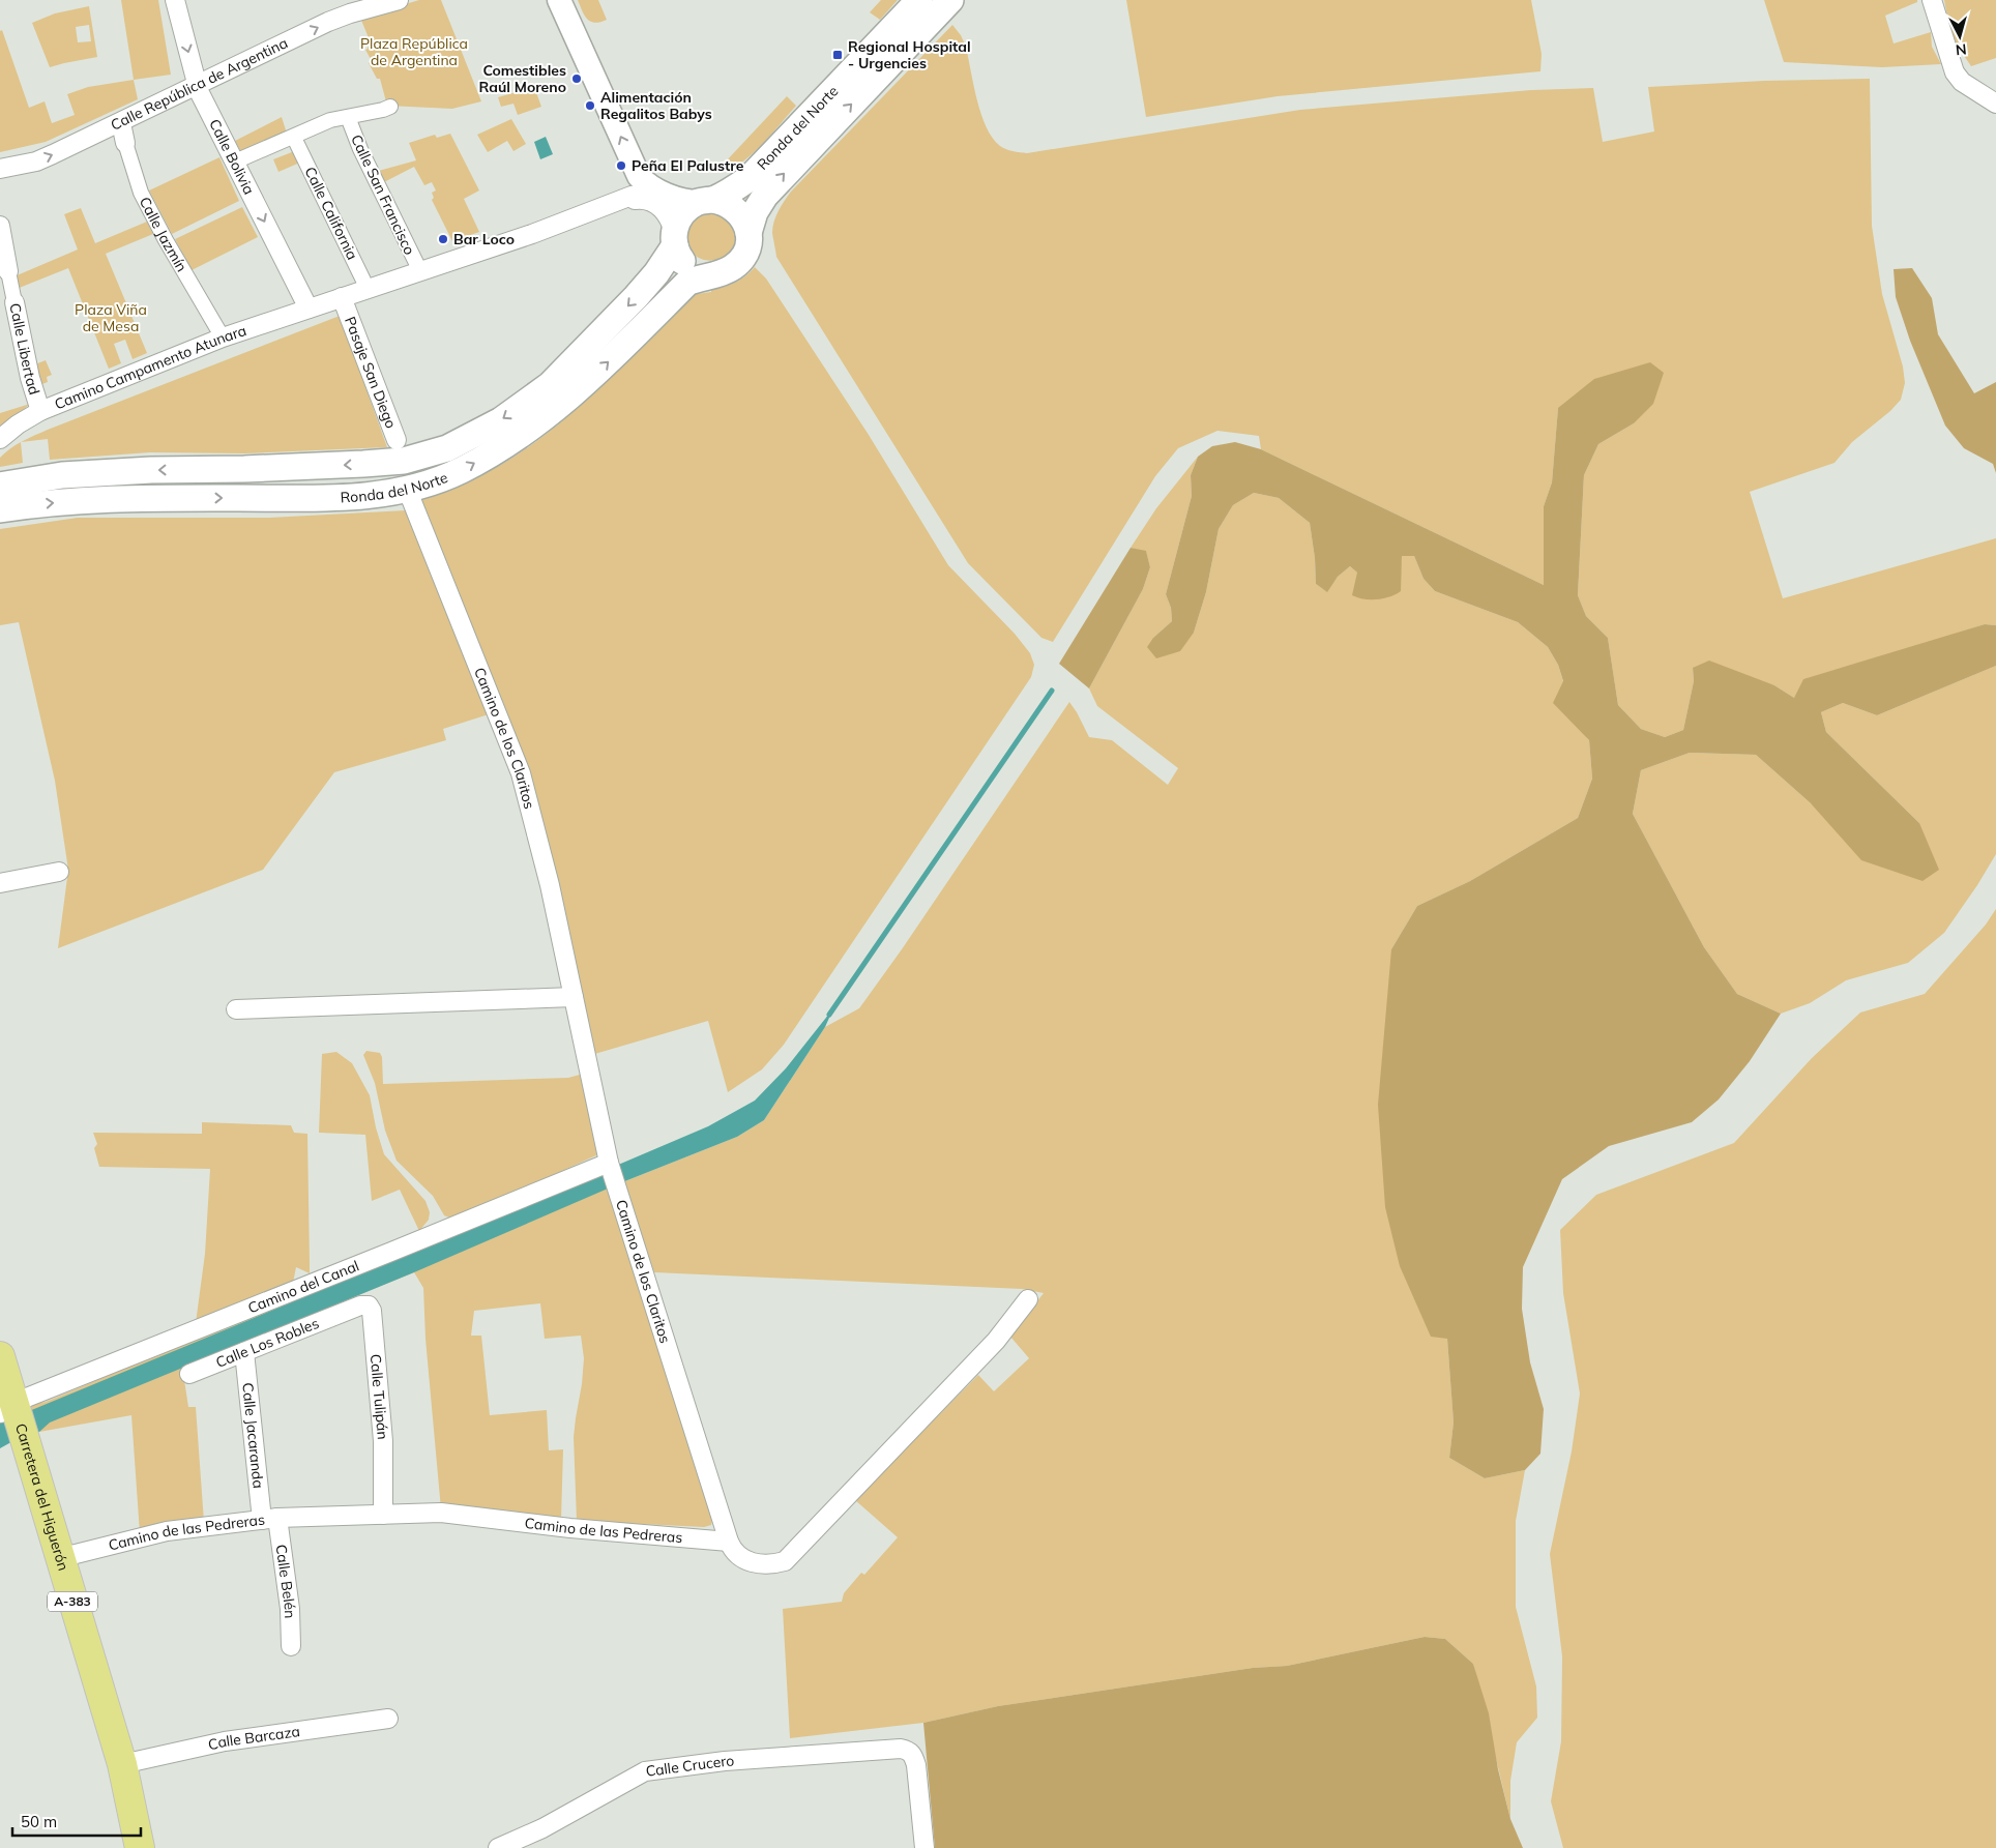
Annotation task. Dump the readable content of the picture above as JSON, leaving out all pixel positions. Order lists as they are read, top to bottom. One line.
{"streets":{"main road":["Ronda del Norte","Carretera del Higuerón","A-383"],"street":["Calle República de Argentina","Calle Bolivia","Calle San Francisco","Calle California","Calle Jazmín","Calle Libertad","Camino Campamento Atunara","Pasaje San Diego","Camino de los Claritos","Camino del Canal","Calle Los Robles","Calle Tulipán","Calle Jacaranda","Camino de las Pedreras","Calle Belén","Calle Barcaza","Calle Crucero"]},"crossings":[["Calle República de Argentina","Calle Bolivia"],["Calle República de Argentina","Calle Jazmín"],["Ronda del Norte","Pasaje San Diego"],["Ronda del Norte","Camino de los Claritos"],["Calle Bolivia","Camino Campamento Atunara"],["Calle Jazmín","Camino Campamento Atunara"],["Calle Libertad","Camino Campamento Atunara"],["Camino Campamento Atunara","Pasaje San Diego"],["Camino de los Claritos","Camino del Canal"],["Camino de los Claritos","Camino de las Pedreras"],["Camino del Canal","Carretera del Higuerón"],["Calle Los Robles","Calle Tulipán"],["Calle Los Robles","Calle Jacaranda"],["Calle Tulipán","Camino de las Pedreras"],["Calle Jacaranda","Camino de las Pedreras"],["Calle Jacaranda","Calle Belén"],["Carretera del Higuerón","Camino de las Pedreras"],["Carretera del Higuerón","Calle Barcaza"],["Camino de las Pedreras","Calle Belén"]],"one_way":["Calle Bolivia"],"parks":["Plaza República de Argentina","Plaza Viña de Mesa"],"places":{"transit":["Regional Hospital - Urgencies"],"other":["Comestibles Raúl Moreno","Alimentación Regalitos Babys","Peña El Palustre","Bar Loco"]},"scale_bar":"50 m","north":"bottom"}
